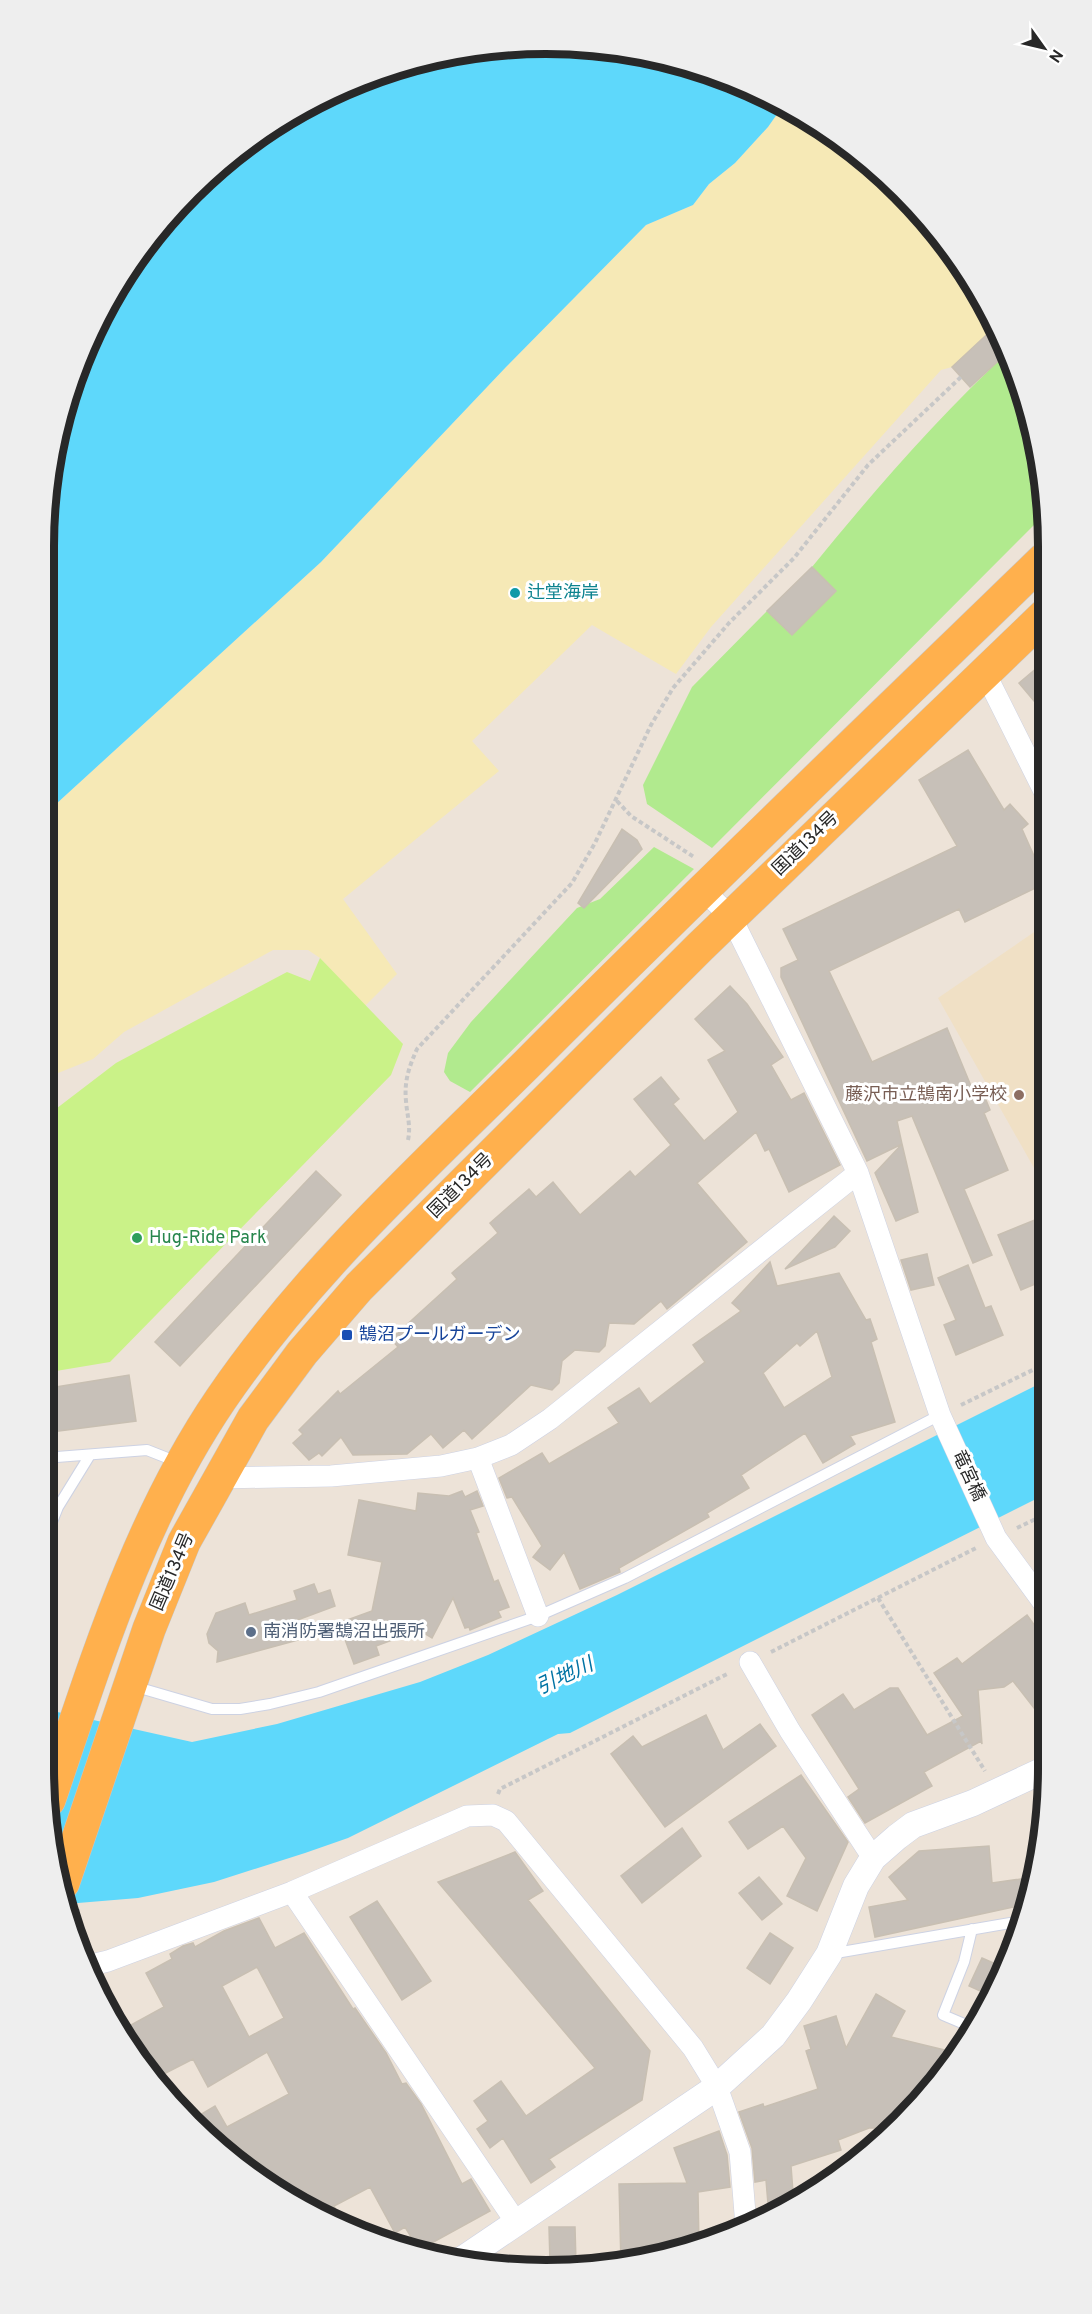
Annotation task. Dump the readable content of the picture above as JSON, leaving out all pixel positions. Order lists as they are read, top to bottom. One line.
{"streets":{"highway":["国道134号"],"street":["竜宮橋"]},"crossings":[["国道134号","竜宮橋"]],"water":["引地川"],"places":{"other":["辻堂海岸","藤沢市立鵠南小学校","Hug-Ride Park","南消防署鵠沼出張所"],"transit":["鵠沼プールガーデン"]},"north":"bottom right"}
